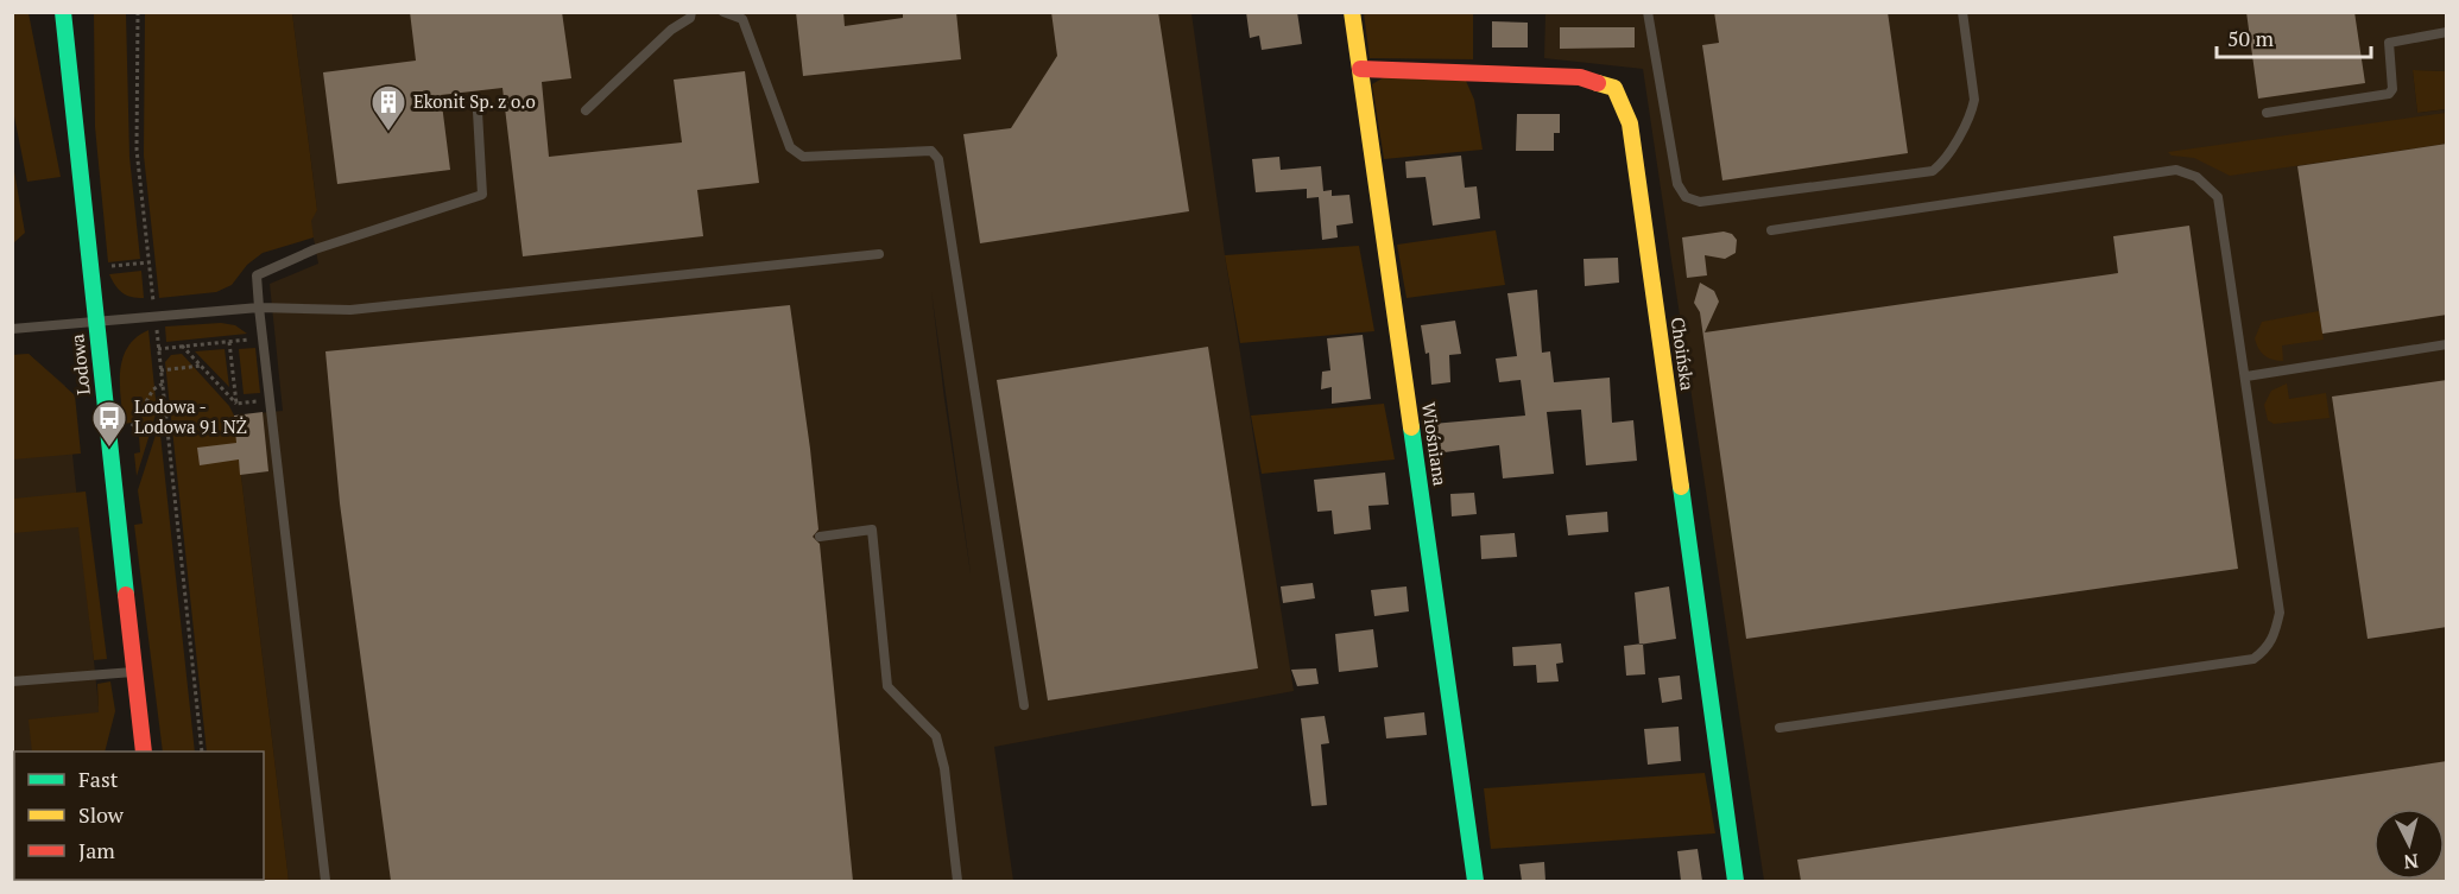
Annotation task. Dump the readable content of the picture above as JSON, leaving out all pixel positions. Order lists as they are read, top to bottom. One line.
{"streets":{"street":["Choińska","Lodowa","Wiośniana"]},"crossings":[["Choińska","Wiośniana"]],"places":{"building":["Ekonit Sp. z o.o"],"bus stop":["Lodowa - Lodowa 91 NŻ"]},"legend":["Fast","Slow","Jam"],"scale_bar":"50 m","north":"bottom"}
